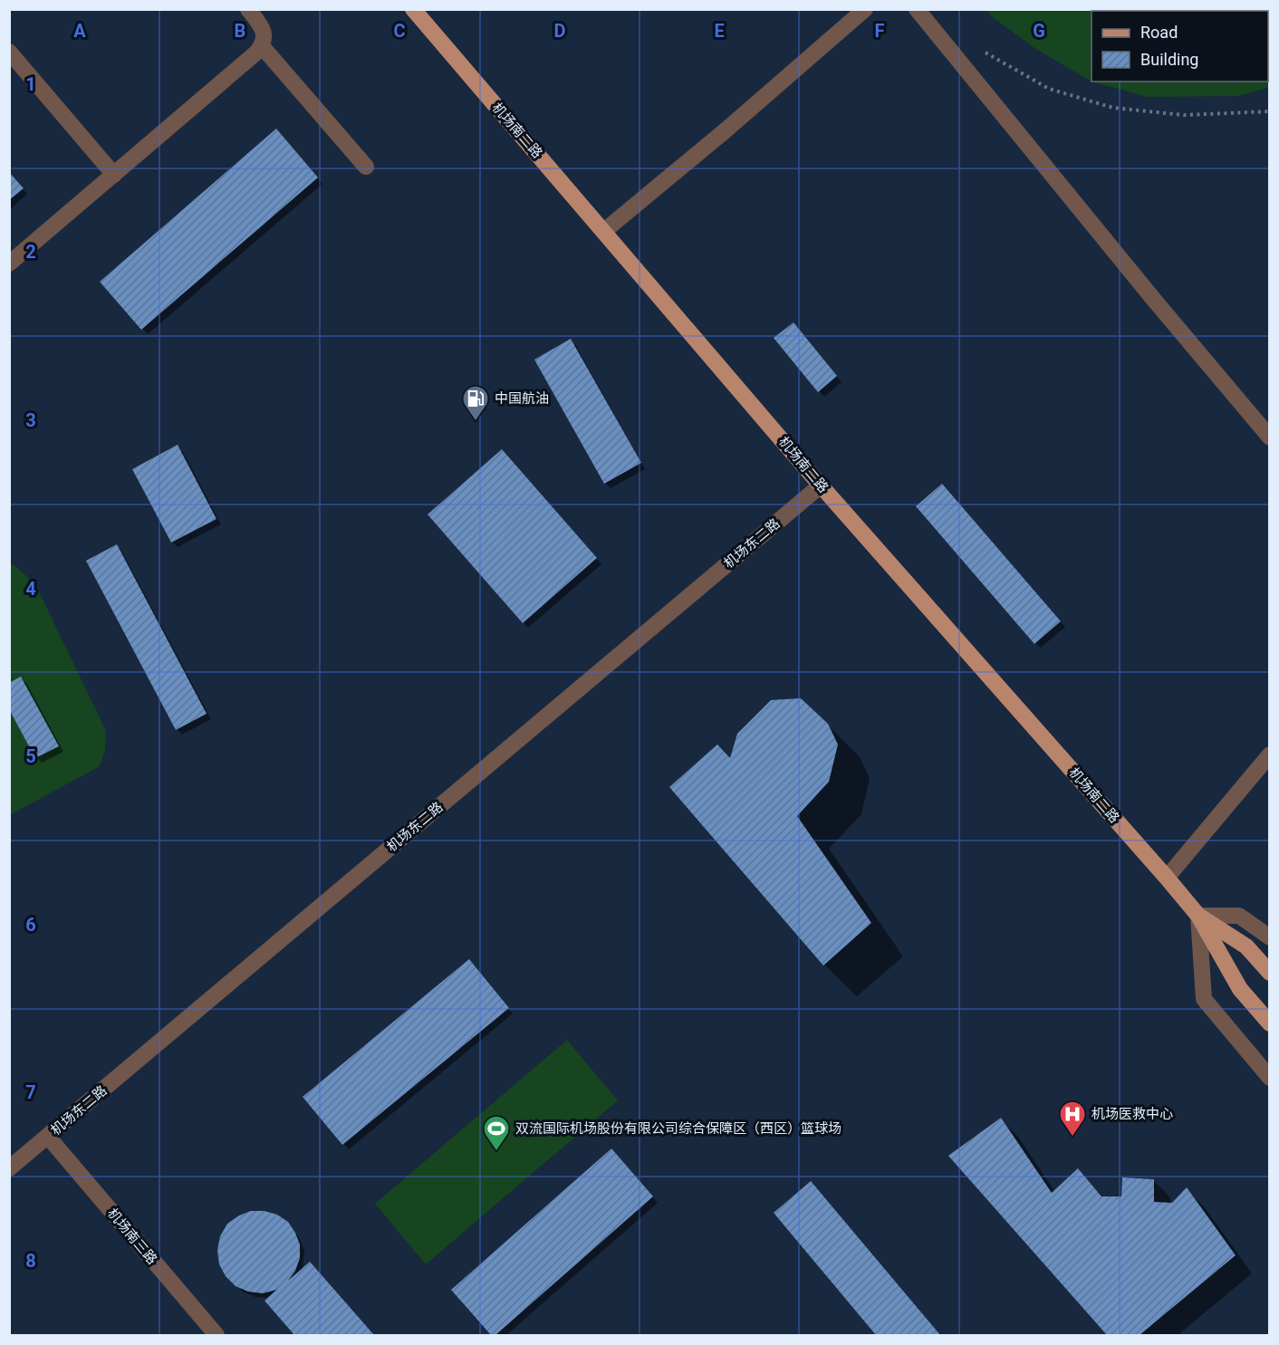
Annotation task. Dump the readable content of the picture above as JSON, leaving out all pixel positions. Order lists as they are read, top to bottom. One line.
{"streets":{"main road":["机场南二路"],"street":["机场东二路","机场南三路"]},"crossings":[["机场南二路","机场东二路"],["机场东二路","机场南三路"]],"places":{"fuel station":["中国航油"],"hospital":["机场医救中心"],"sports":["双流国际机场股份有限公司综合保障区（西区）篮球场"]},"legend":["Road","Building"],"grid":{"columns":["A","B","C","D","E","F","G"],"rows":["1","2","3","4","5","6","7","8"]}}
